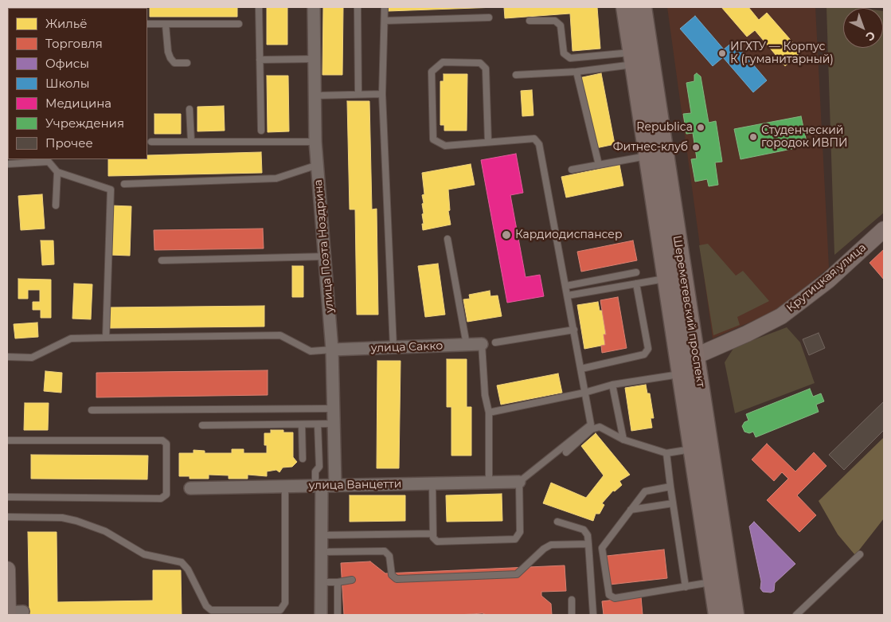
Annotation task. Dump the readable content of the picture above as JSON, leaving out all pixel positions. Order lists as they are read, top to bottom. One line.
{"streets":{"main road":["Шереметевский проспект"],"street":["улица Поэта Ноздрина","Крутицкая улица","улица Сакко","улица Ванцетти"]},"crossings":[["улица Поэта Ноздрина","улица Сакко"],["улица Поэта Ноздрина","улица Ванцетти"],["Крутицкая улица","Шереметевский проспект"]],"places":["ИГХТУ — Корпус К (гуманитарный)","Republica","Студенческий городок ИВПИ","Фитнес-клуб","Кардиодиспансер"],"legend":["Жильё","Торговля","Офисы","Школы","Медицина","Учреждения","Прочее"],"north":"bottom right"}
